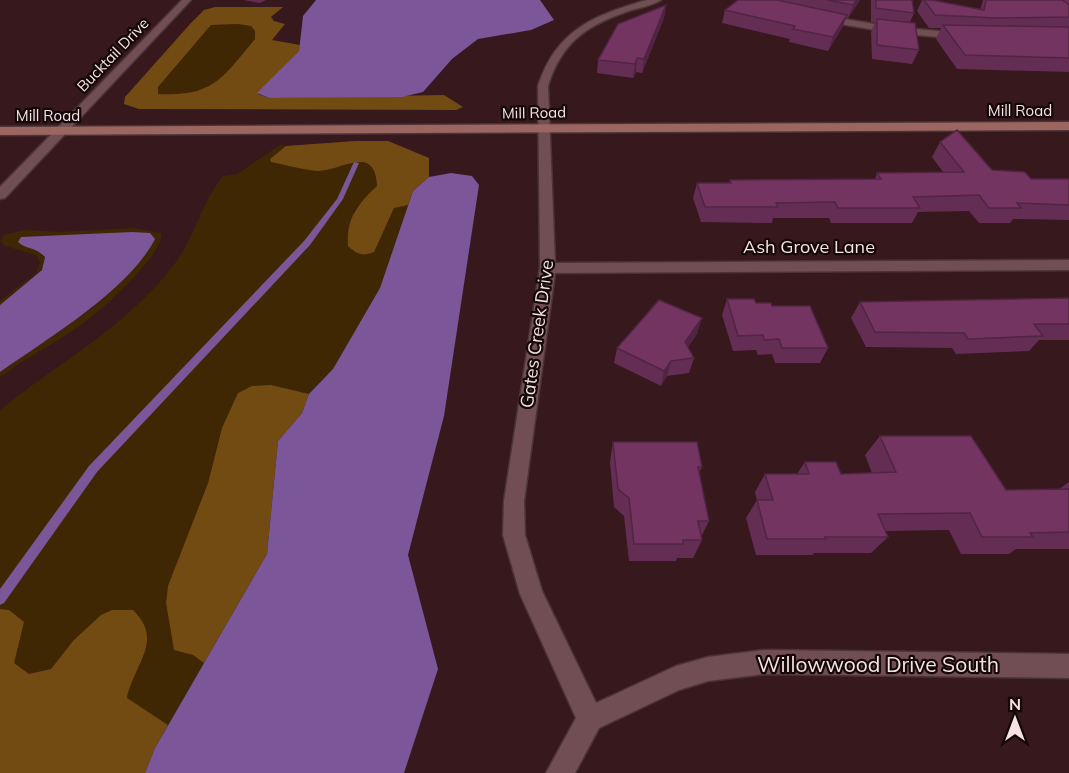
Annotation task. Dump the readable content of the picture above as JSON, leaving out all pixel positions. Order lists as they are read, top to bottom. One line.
{"streets":{"street":["Bucktail Drive","Mill Road","Ash Grove Lane","Gates Creek Drive","Willowwood Drive South"]},"crossings":[["Bucktail Drive","Mill Road"],["Mill Road","Gates Creek Drive"],["Ash Grove Lane","Gates Creek Drive"],["Gates Creek Drive","Willowwood Drive South"]],"north":"top"}
